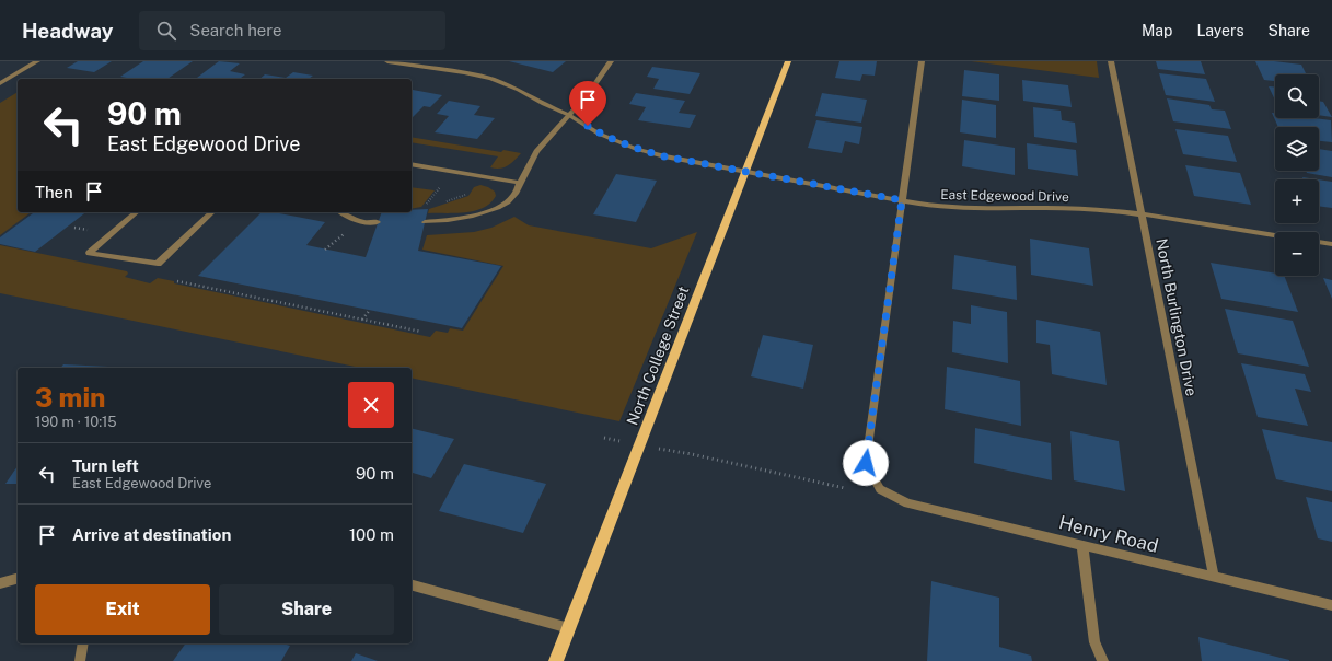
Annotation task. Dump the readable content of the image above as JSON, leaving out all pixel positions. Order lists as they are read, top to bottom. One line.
{"streets":{"main road":["North College Street"],"street":["East Edgewood Drive","North Burlington Drive","Henry Road"]},"crossings":[["East Edgewood Drive","North Burlington Drive"],["East Edgewood Drive","North College Street"],["East Edgewood Drive","Henry Road"],["North Burlington Drive","Henry Road"]],"page":{"header":"Headway","search":"Search here","nav":["Map","Layers","Share"],"map_buttons":["+","−"],"turn":["90 m","East Edgewood Drive"],"then":"Then","heading":["3 min","190 m · 10:15"],"list":[{"name":"Turn left","note":"East Edgewood Drive","value":"90 m"},{"name":"Arrive at destination","value":"100 m"}],"buttons":["Exit","Share"]}}
